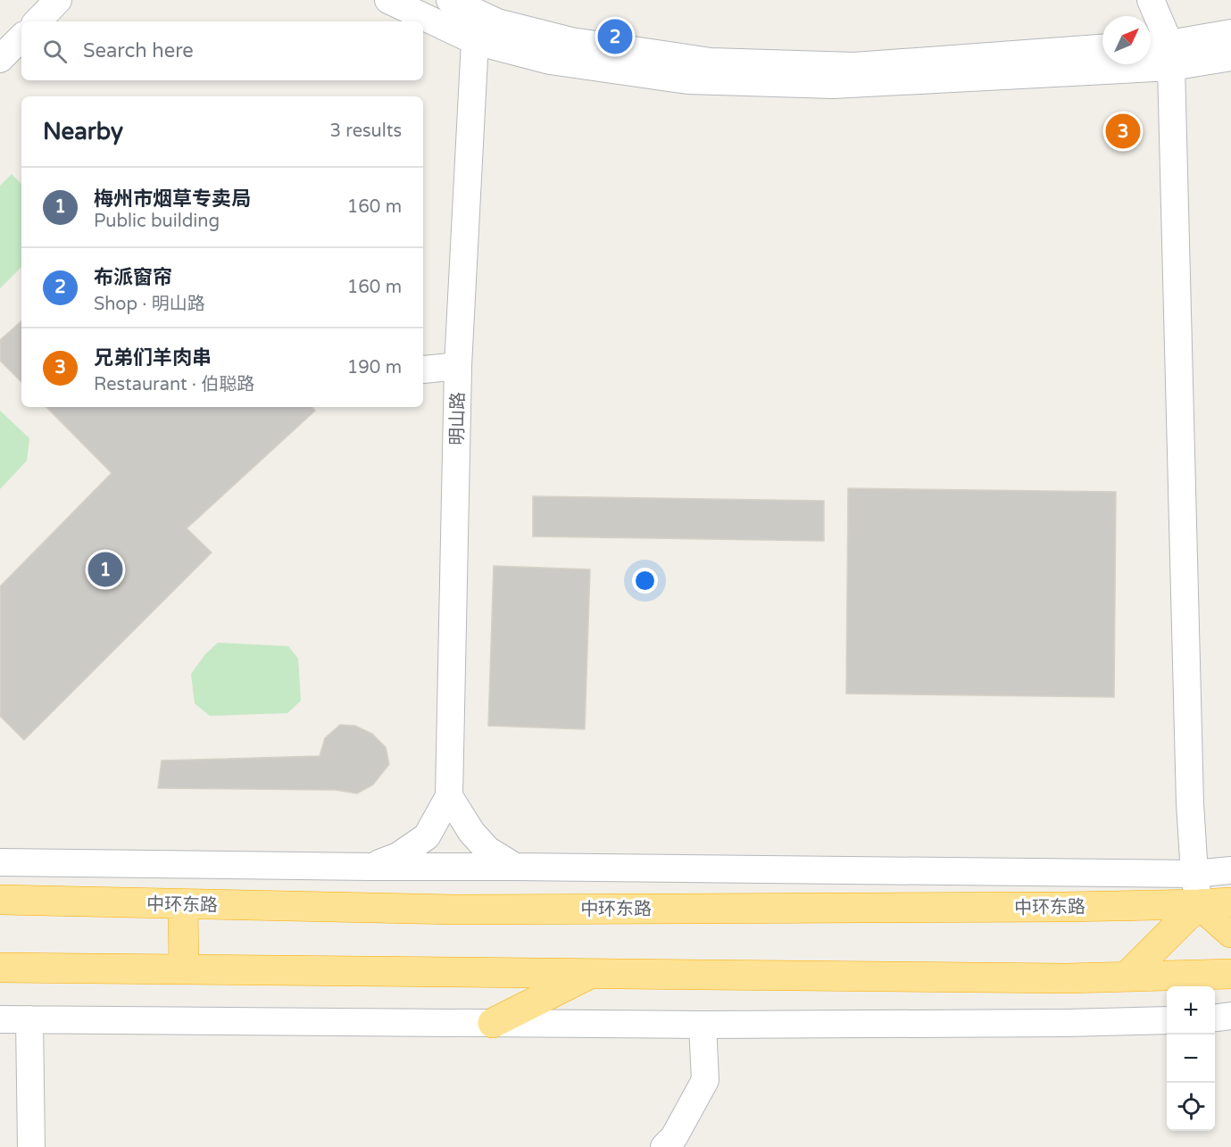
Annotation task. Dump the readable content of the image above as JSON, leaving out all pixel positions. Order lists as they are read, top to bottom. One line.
{"streets":{"highway":["中环东路"],"street":["明山路"]},"north":"top right","page":{"pins":["2","3","1"],"search":"Search here","heading":["Nearby","3 results"],"list":[{"mark":"1","name":"梅州市烟草专卖局","note":"Public building","value":"160 m"},{"mark":"2","name":"布派窗帘","note":"Shop · 明山路","value":"160 m"},{"mark":"3","name":"兄弟们羊肉串","note":"Restaurant · 伯聪路","value":"190 m"}],"map_buttons":["+","−"]}}
